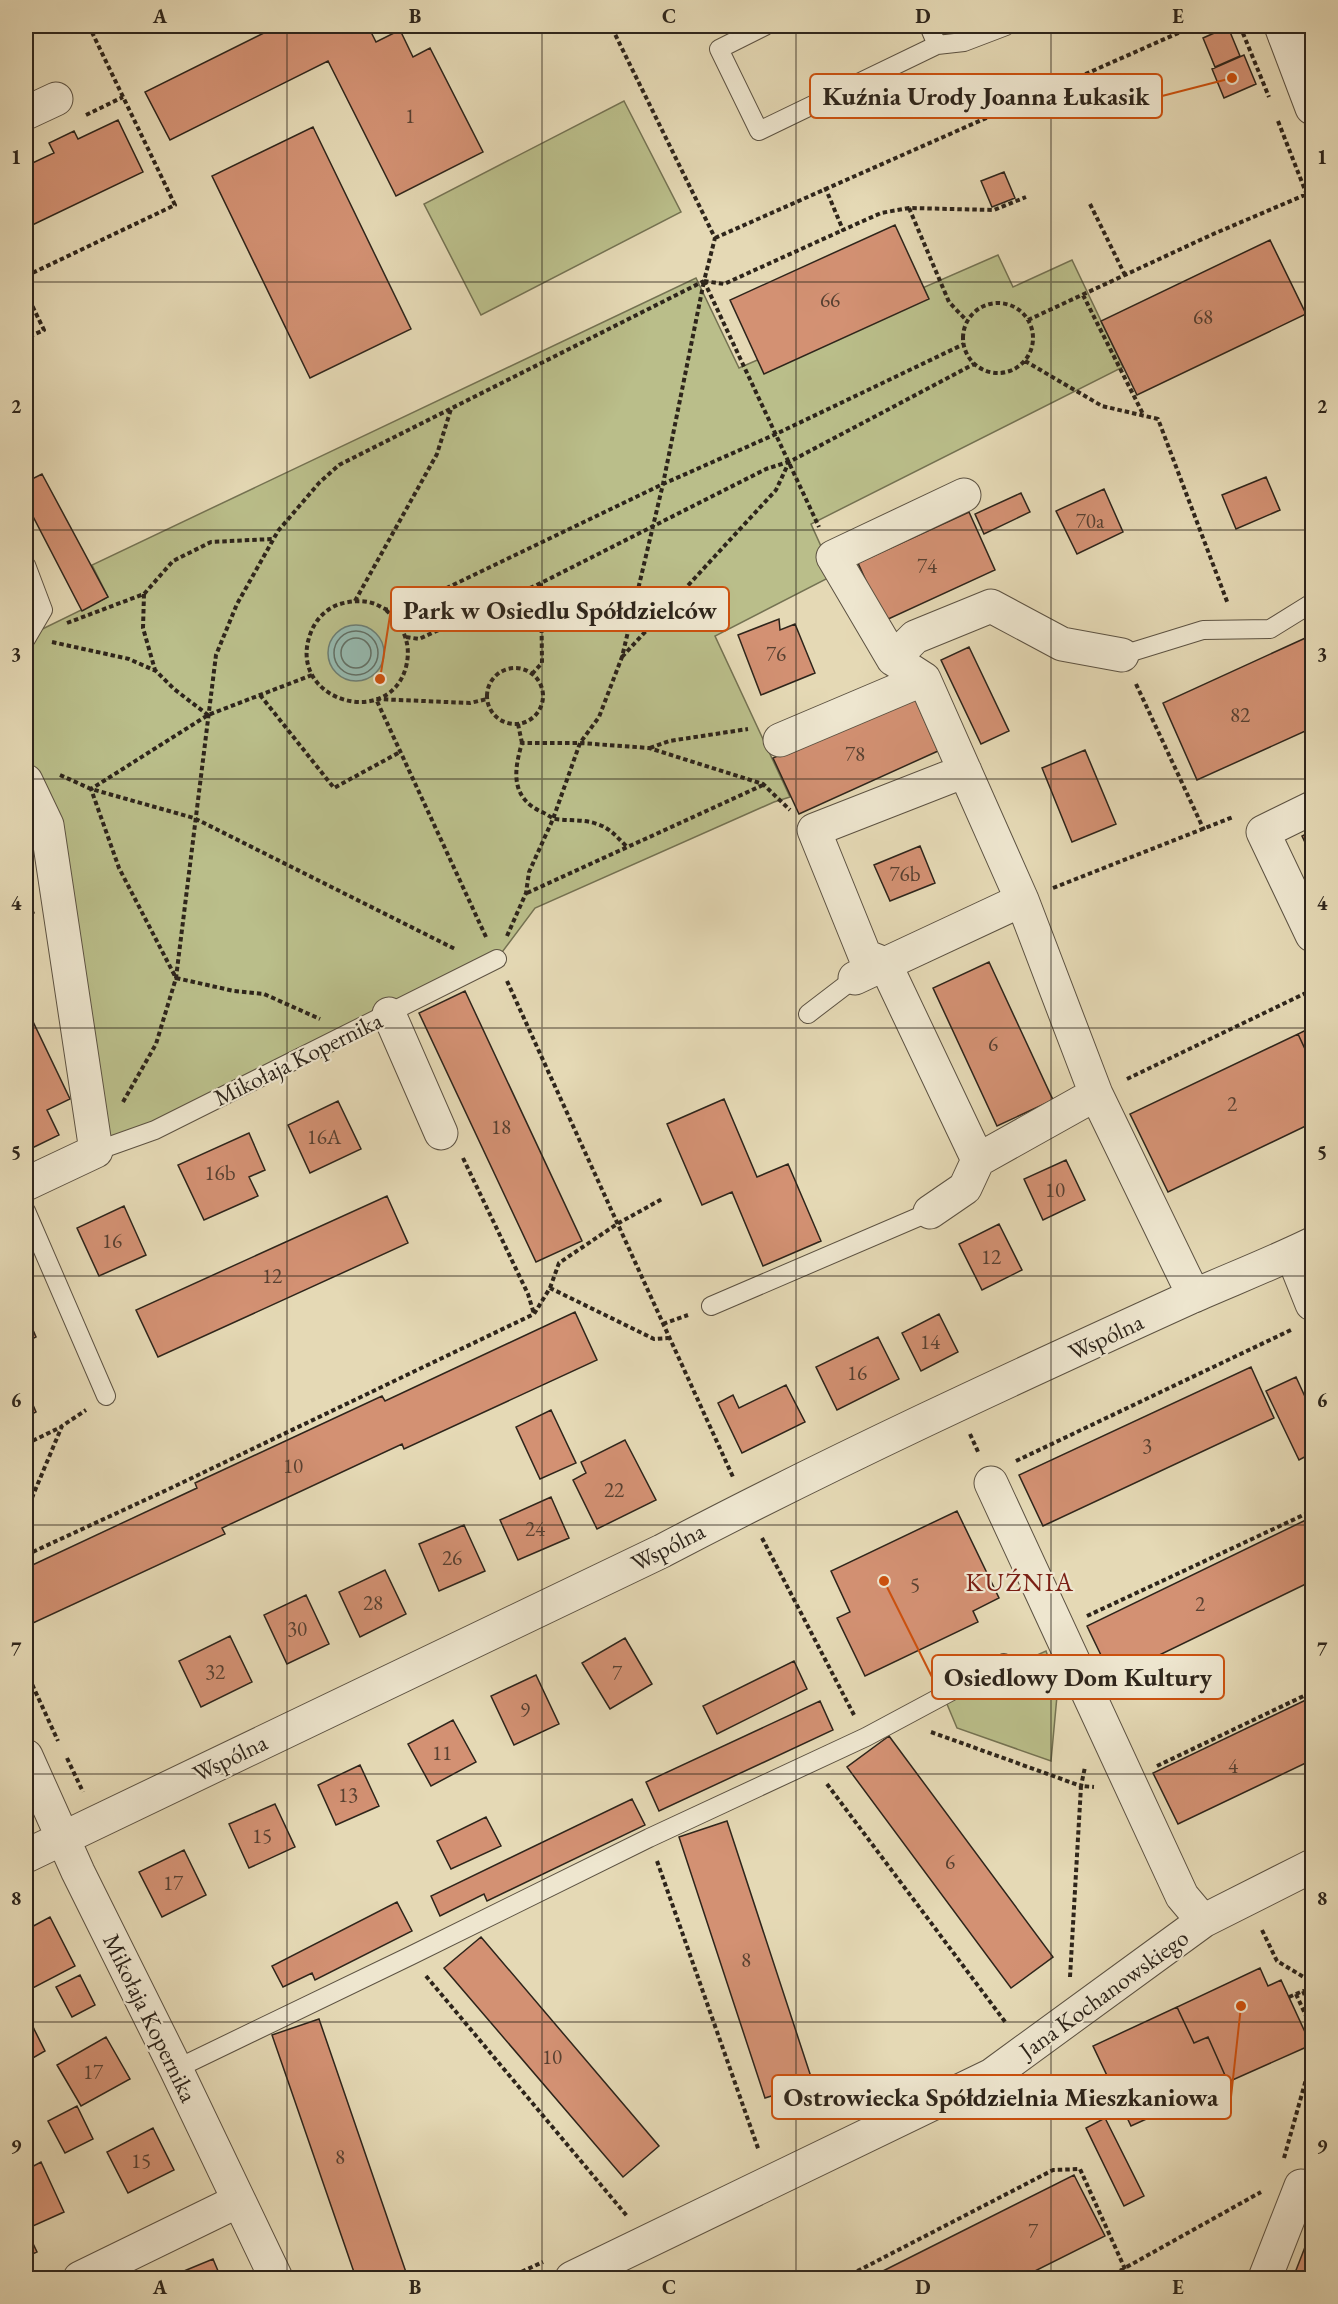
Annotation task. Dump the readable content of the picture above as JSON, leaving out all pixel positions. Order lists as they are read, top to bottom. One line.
{"streets":{"street":["Mikołaja Kopernika","Wspólna","Jana Kochanowskiego"]},"crossings":[["Mikołaja Kopernika","Wspólna"]],"districts":["KUŹNIA"],"places":["Kuźnia Urody Joanna Łukasik","Park w Osiedlu Spółdzielców","Osiedlowy Dom Kultury","Ostrowiecka Spółdzielnia Mieszkaniowa"],"house_numbers":["1","66","68","70a","74","76","82","78","76b","6","2","18","16A","16b","10","16","12","12","14","16","3","10","22","24","26","5","28","2","30","32","7","9","11","4","13","15","6","17","8","10","17","8","15","7"],"grid":{"columns":["A","B","C","D","E"],"rows":["1","2","3","4","5","6","7","8","9"]}}
